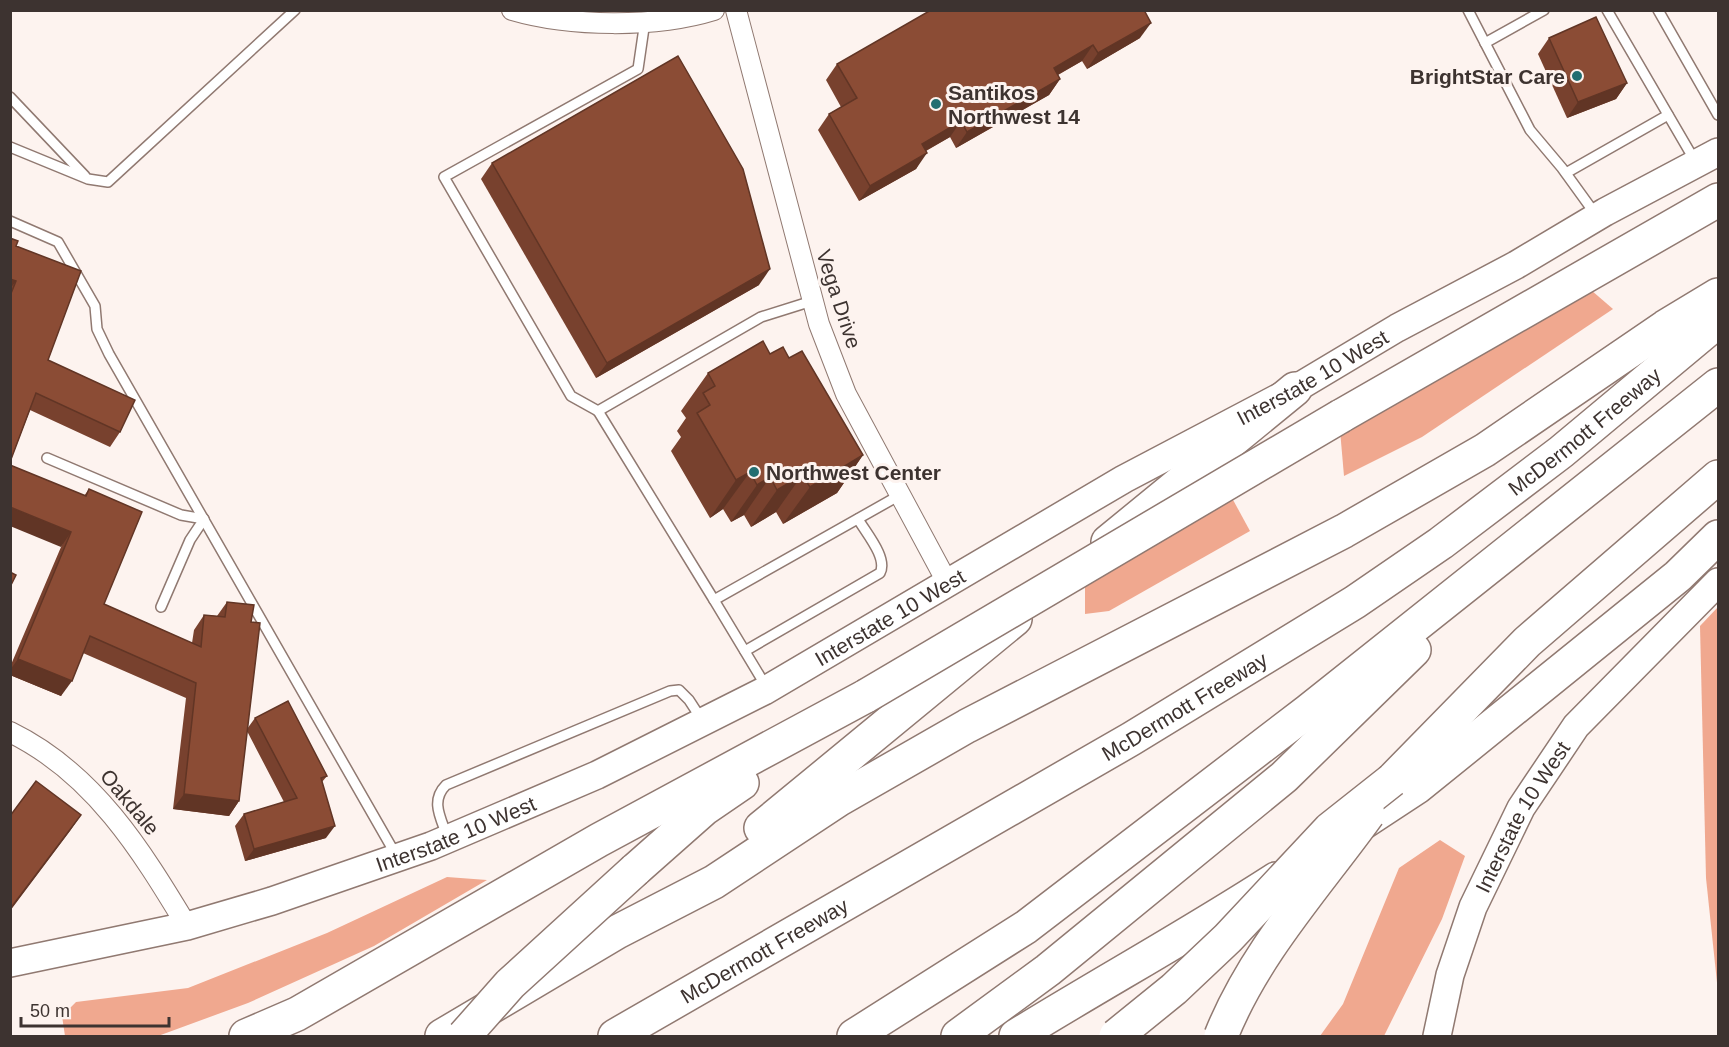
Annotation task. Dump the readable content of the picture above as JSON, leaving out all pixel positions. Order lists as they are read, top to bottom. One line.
{"streets":{"highway":["McDermott Freeway"],"main road":["Interstate 10 West"],"street":["Vega Drive","Oakdale"]},"crossings":[["Vega Drive","Interstate 10 West"],["Interstate 10 West","Oakdale"]],"places":["BrightStar Care","Santikos Northwest 14","Northwest Center"],"scale_bar":"50 m"}
